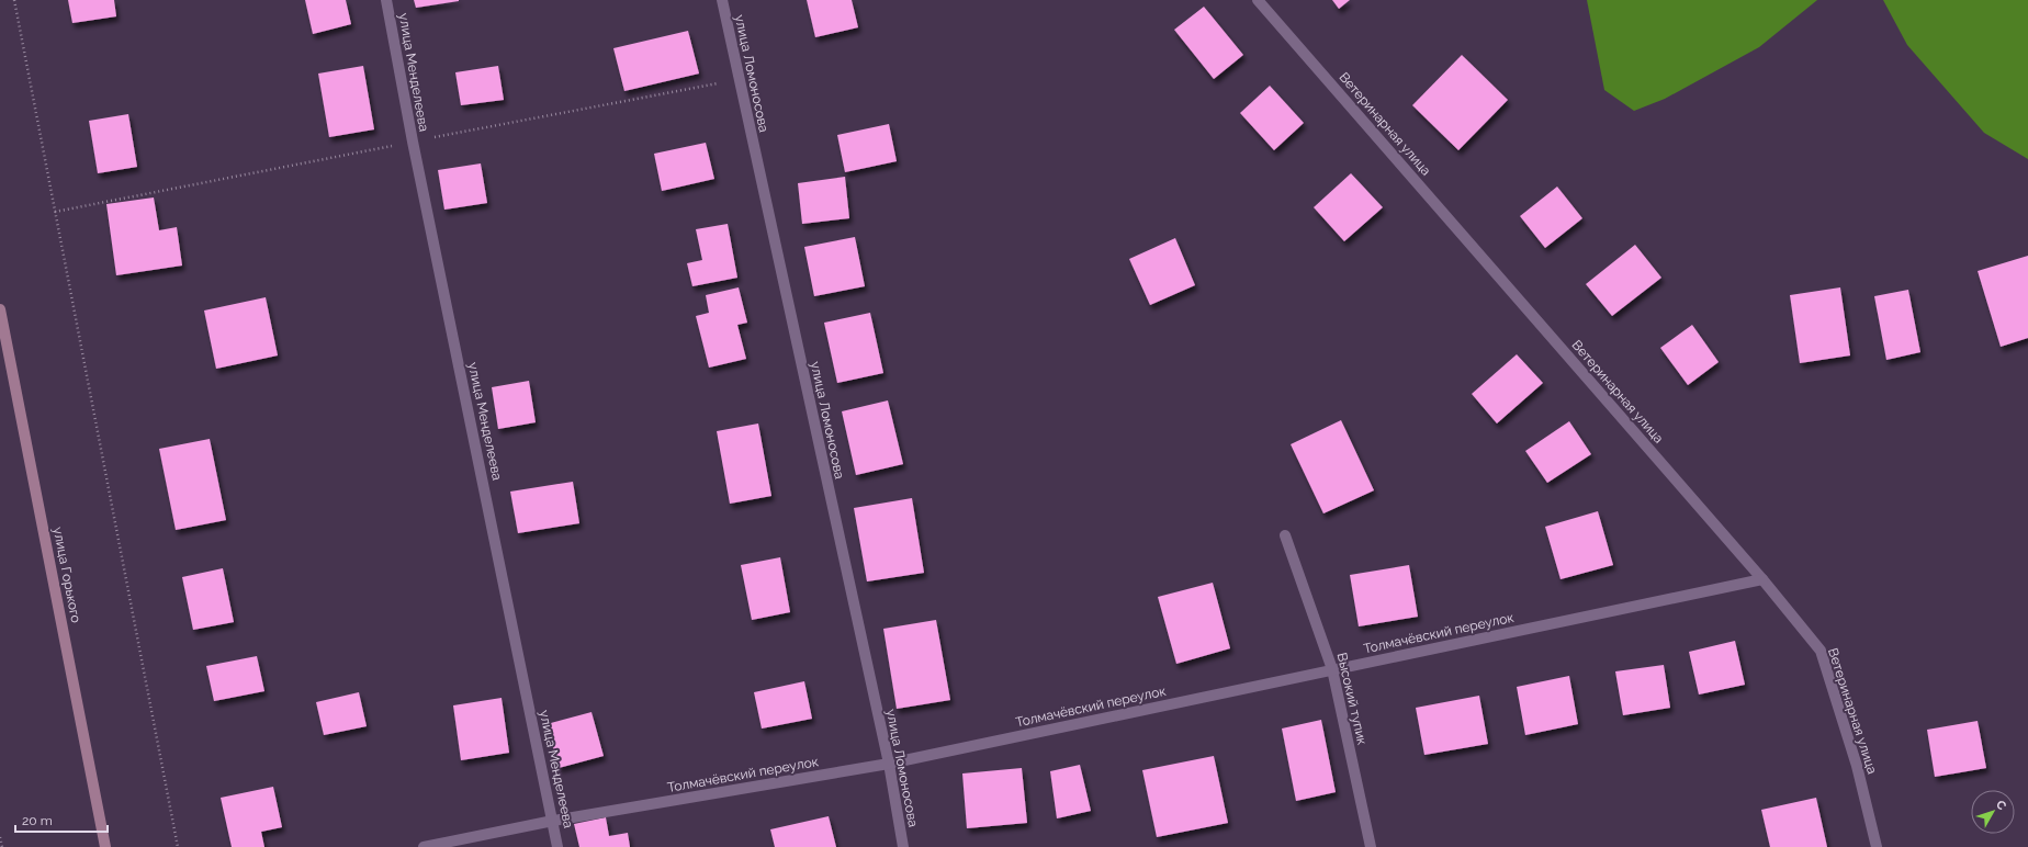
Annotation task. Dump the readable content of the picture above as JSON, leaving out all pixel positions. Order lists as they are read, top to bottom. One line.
{"streets":{"main road":["улица Горького"],"street":["улица Менделеева","улица Ломоносова","Ветеринарная улица","Толмачёвский переулок","Высокий тупик"]},"crossings":[["улица Менделеева","Толмачёвский переулок"],["улица Ломоносова","Толмачёвский переулок"],["Ветеринарная улица","Толмачёвский переулок"],["Толмачёвский переулок","Высокий тупик"]],"scale_bar":"20 m","north":"top right"}
